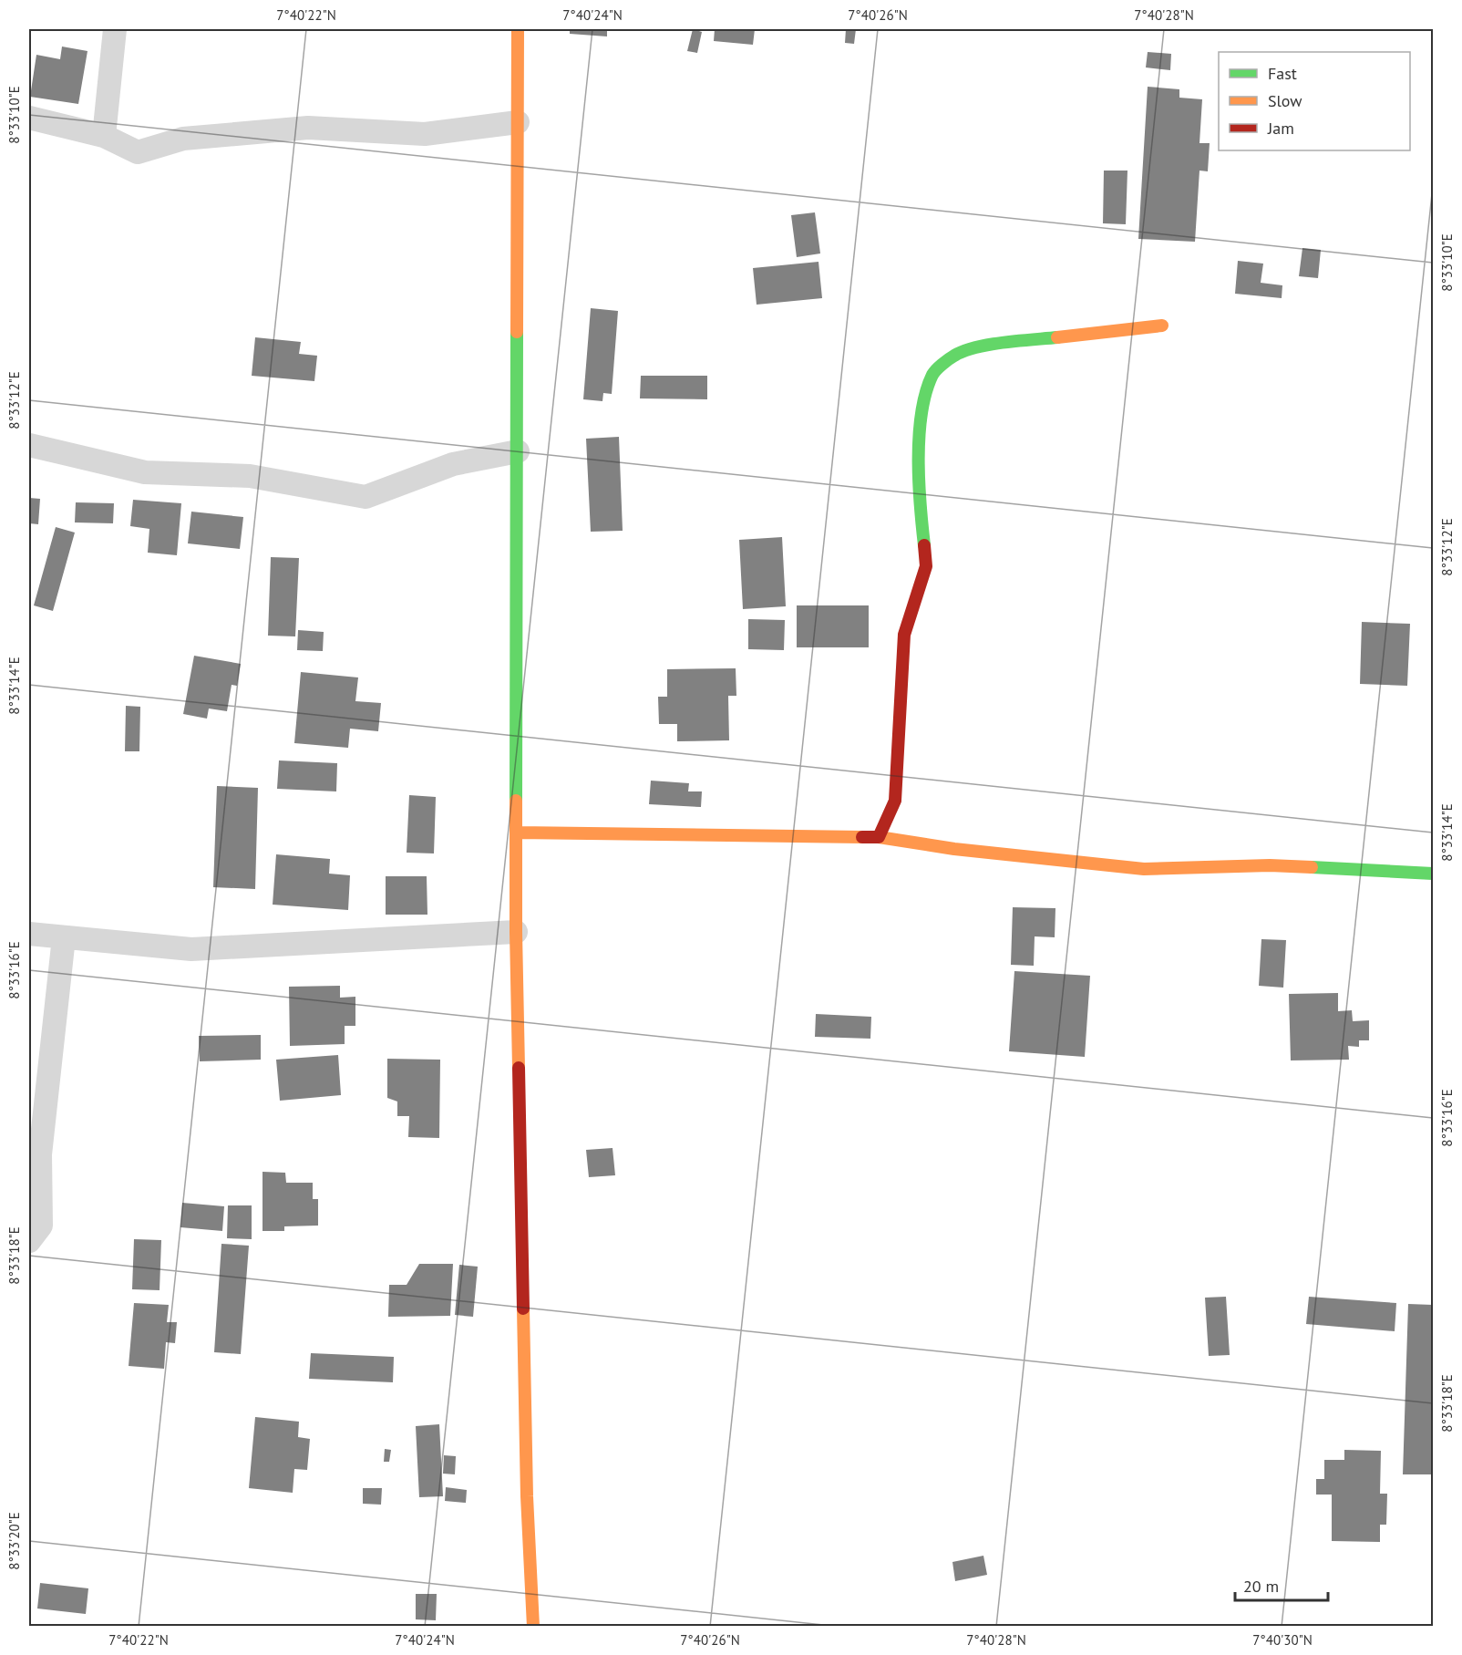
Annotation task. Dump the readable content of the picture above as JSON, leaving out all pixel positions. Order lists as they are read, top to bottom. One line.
{"legend":["Fast","Slow","Jam"],"scale_bar":"20 m","coordinates":["7°40'22\"N","7°40'24\"N","7°40'26\"N","7°40'28\"N","8°33'10\"E","8°33'12\"E","8°33'14\"E","8°33'16\"E","8°33'18\"E","8°33'20\"E","7°40'30\"N"]}
